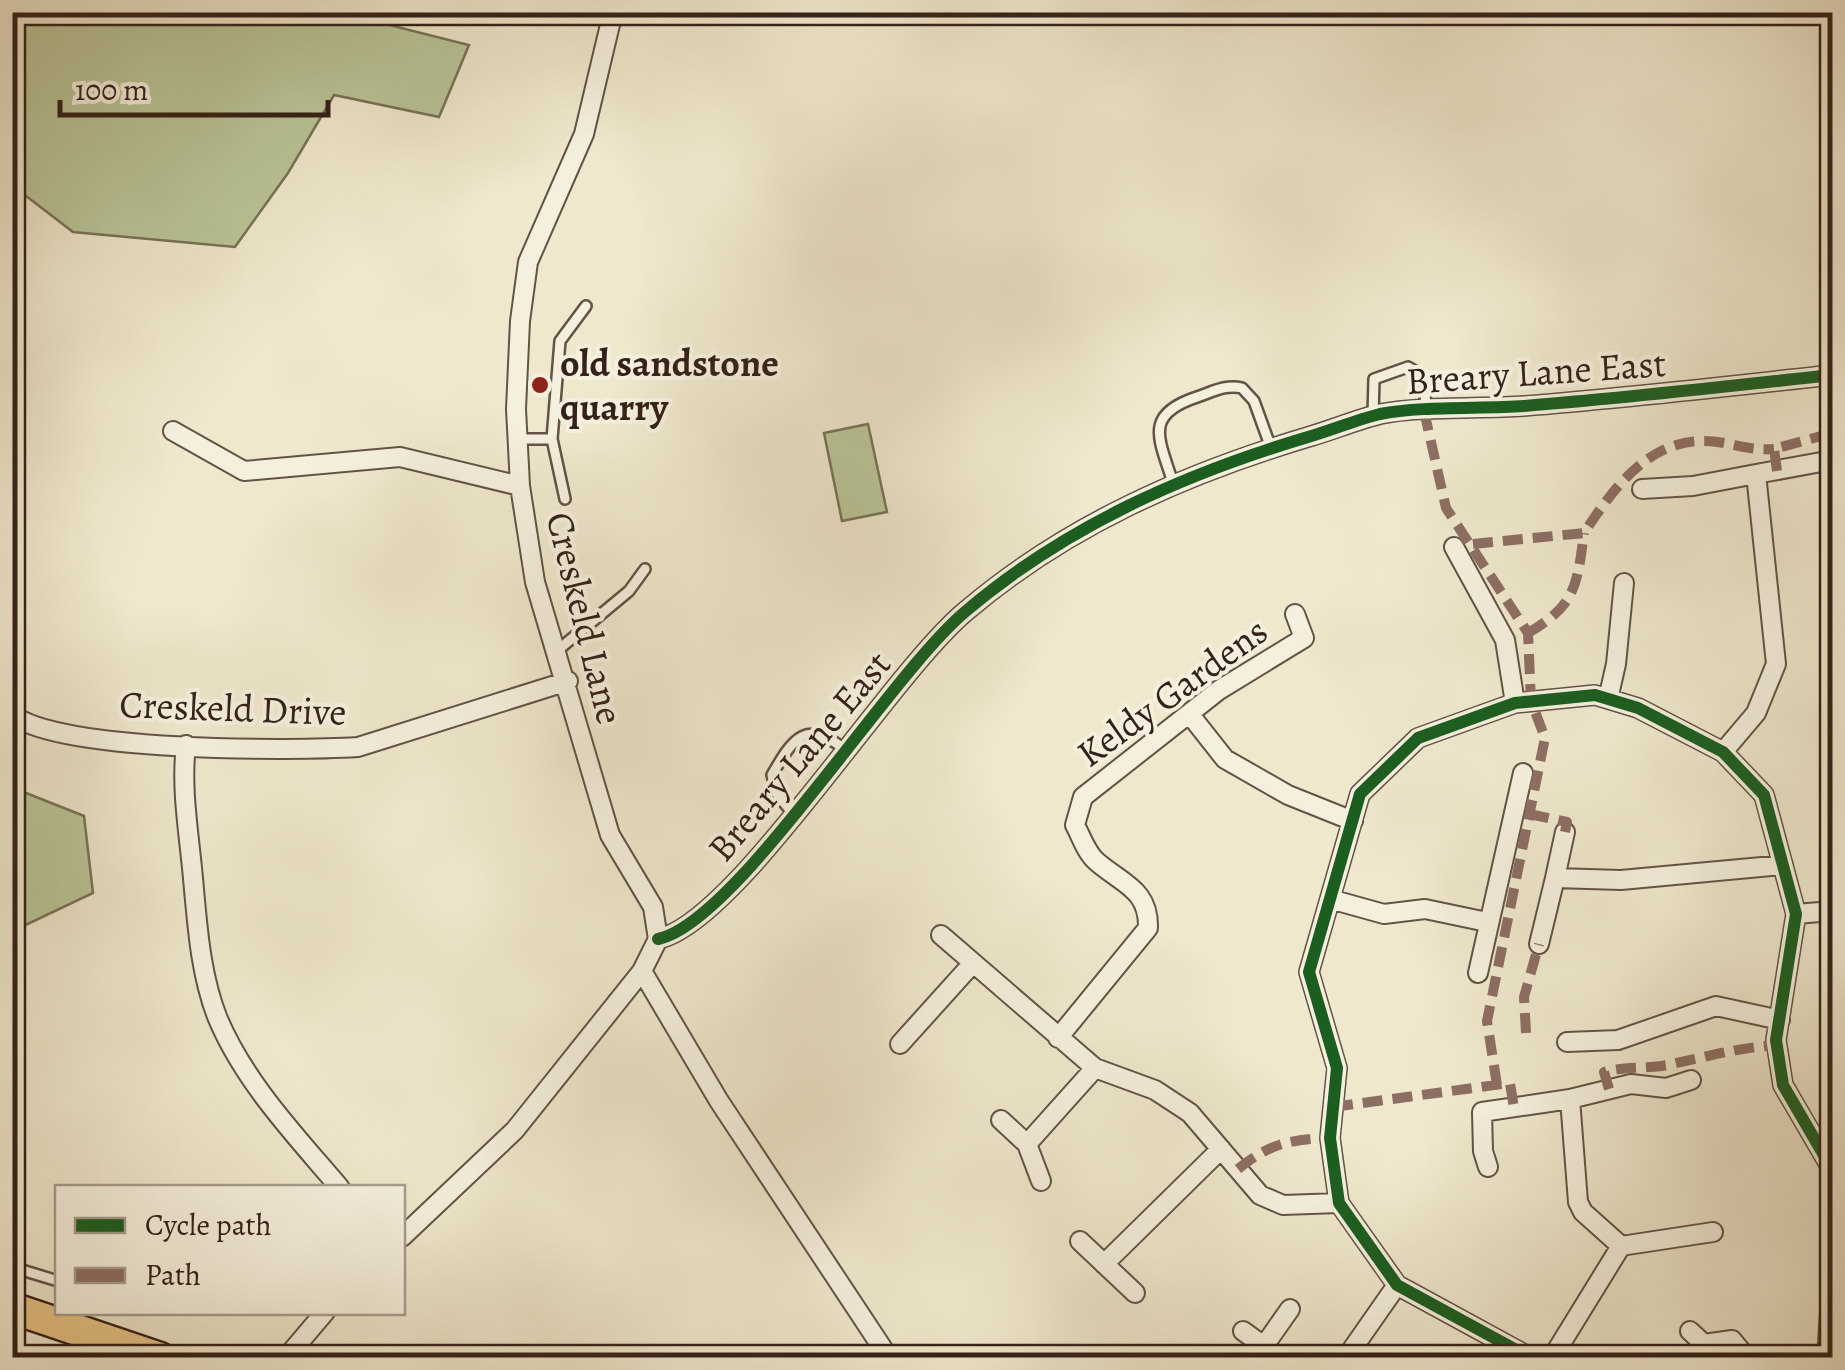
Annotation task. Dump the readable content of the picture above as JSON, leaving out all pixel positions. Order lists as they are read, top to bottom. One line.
{"streets":{"street":["Breary Lane East","Creskeld Lane","Keldy Gardens","Creskeld Drive"]},"crossings":[["Breary Lane East","Creskeld Lane"],["Creskeld Lane","Creskeld Drive"]],"places":["old sandstone quarry"],"legend":["Cycle path","Path"],"scale_bar":"100 m"}
